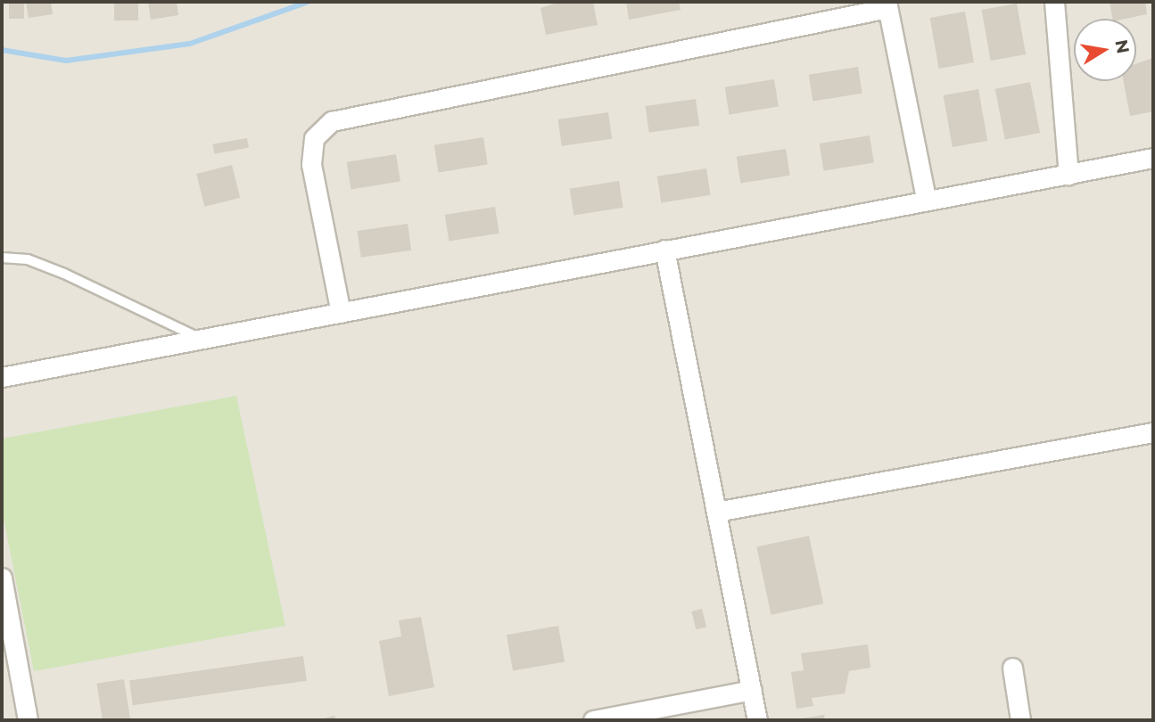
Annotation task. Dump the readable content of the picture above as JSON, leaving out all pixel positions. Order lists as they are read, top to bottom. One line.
{"north":"right"}
